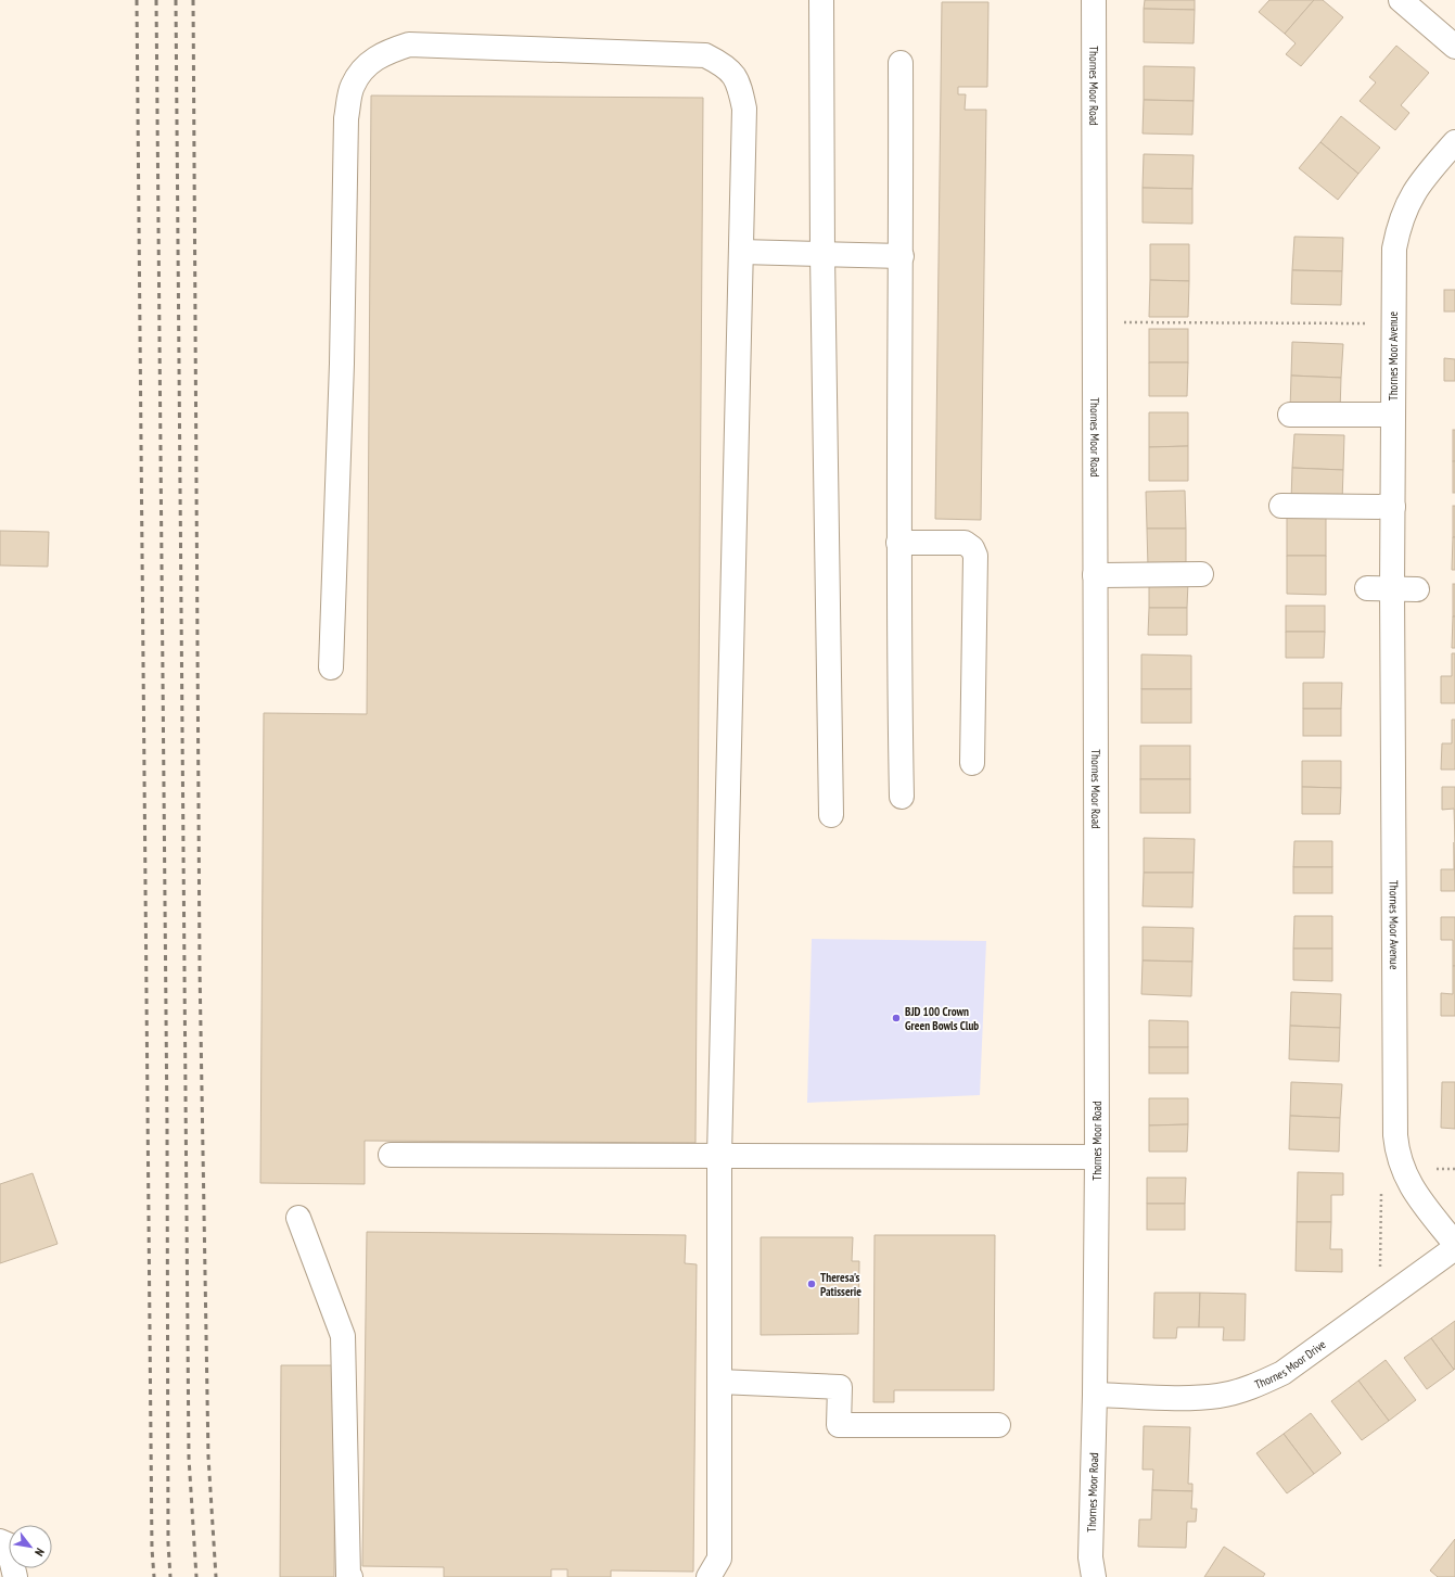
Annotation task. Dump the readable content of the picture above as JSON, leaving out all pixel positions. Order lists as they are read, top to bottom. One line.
{"streets":{"street":["Thornes Moor Road","Thornes Moor Avenue","Thornes Moor Drive"]},"crossings":[["Thornes Moor Road","Thornes Moor Drive"]],"places":["BJD 100 Crown Green Bowls Club","Theresa's Patisserie"],"north":"bottom right"}
